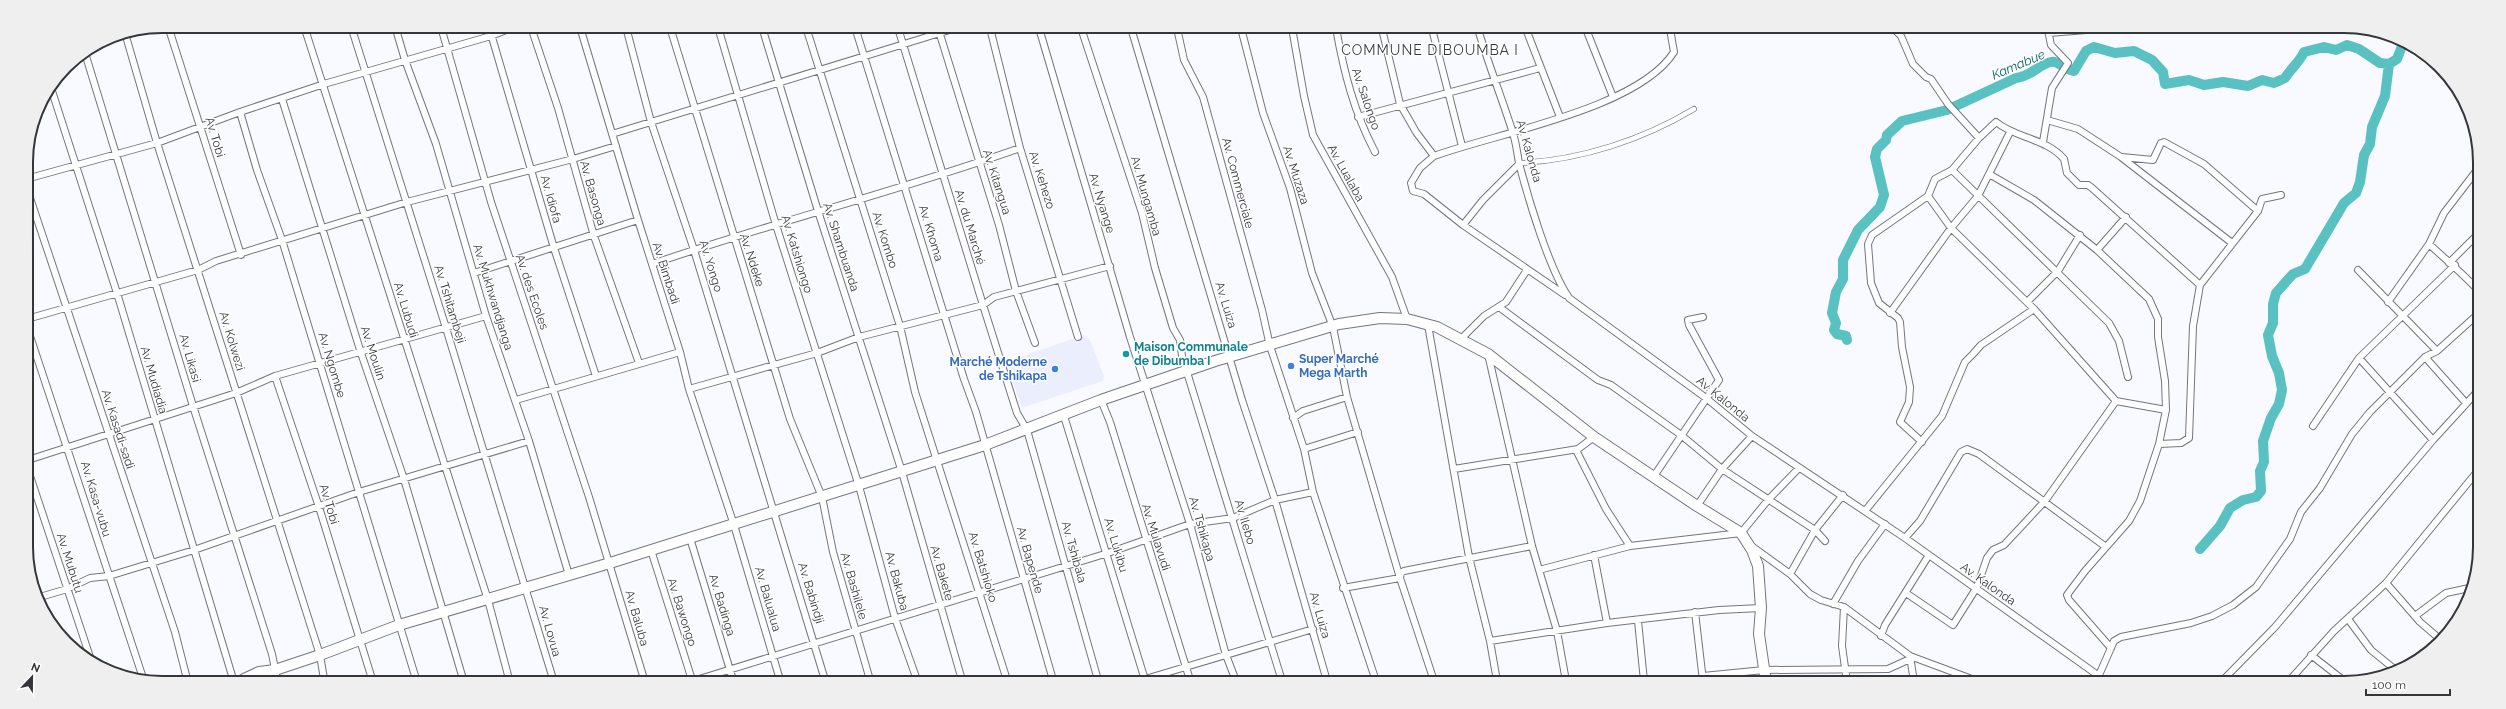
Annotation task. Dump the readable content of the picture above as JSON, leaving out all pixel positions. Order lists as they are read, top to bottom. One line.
{"streets":{"street":["Av. Salongo","Av. Tobi","Av. Kalonda","Av. Lualaba","Av. Muzaza","Av. Kehezo","Av. Kitangua","Av. Commerciale","Av. Basonga","Av. Mungamba","Av. Idiofa","Av. Nyange","Av. du Marché","Av. Khoma","Av. Kombo","Av. Shambuanda","Av. Katshiongo","Av. Ndeke","Av. Yongo","Av. Bimbadi","Av. des Ecoles","Av. Mukhwandjanga","Av. Tshitambeji","Av. Luiza","Av. Lubudi","Av. Kolwezi","Av. Moulin","Av. Likasi","Av. Ngombe","Av. Mudiadia","Av. Kasadi-sadi","Av. Kasa-vubu","Av. Ilebo","Av. Tshikapa","Av. Mulavudi","Av. Lukibu","Av. Tshibala","Av. Bapende","Av. Mubutu","Av. Batshioko","Av. Bakete","Av. Bakuba","Av. Bashilele","Av. Babindji","Av. Balualua","Av. Badinga","Av. Bawongo","Av. Baluba","Av. Lovua"]},"crossings":[["Av. Mungamba","Av. Ilebo"],["Av. Nyange","Av. Tshikapa"],["Av. du Marché","Av. Tshibala"],["Av. Khoma","Av. Bapende"],["Av. Kombo","Av. Batshioko"],["Av. Shambuanda","Av. Bakete"],["Av. Katshiongo","Av. Bakuba"],["Av. Ndeke","Av. Bashilele"],["Av. Yongo","Av. Babindji"],["Av. Bimbadi","Av. Balualua"],["Av. des Ecoles","Av. Baluba"],["Av. Tshitambeji","Av. Lovua"]],"districts":["COMMUNE DIBOUMBA I"],"water":["Kamabue"],"places":["Maison Communale de Dibumba I","Super Marché Mega Marth","Marché Moderne de Tshikapa"],"scale_bar":"100 m","north":"top"}
